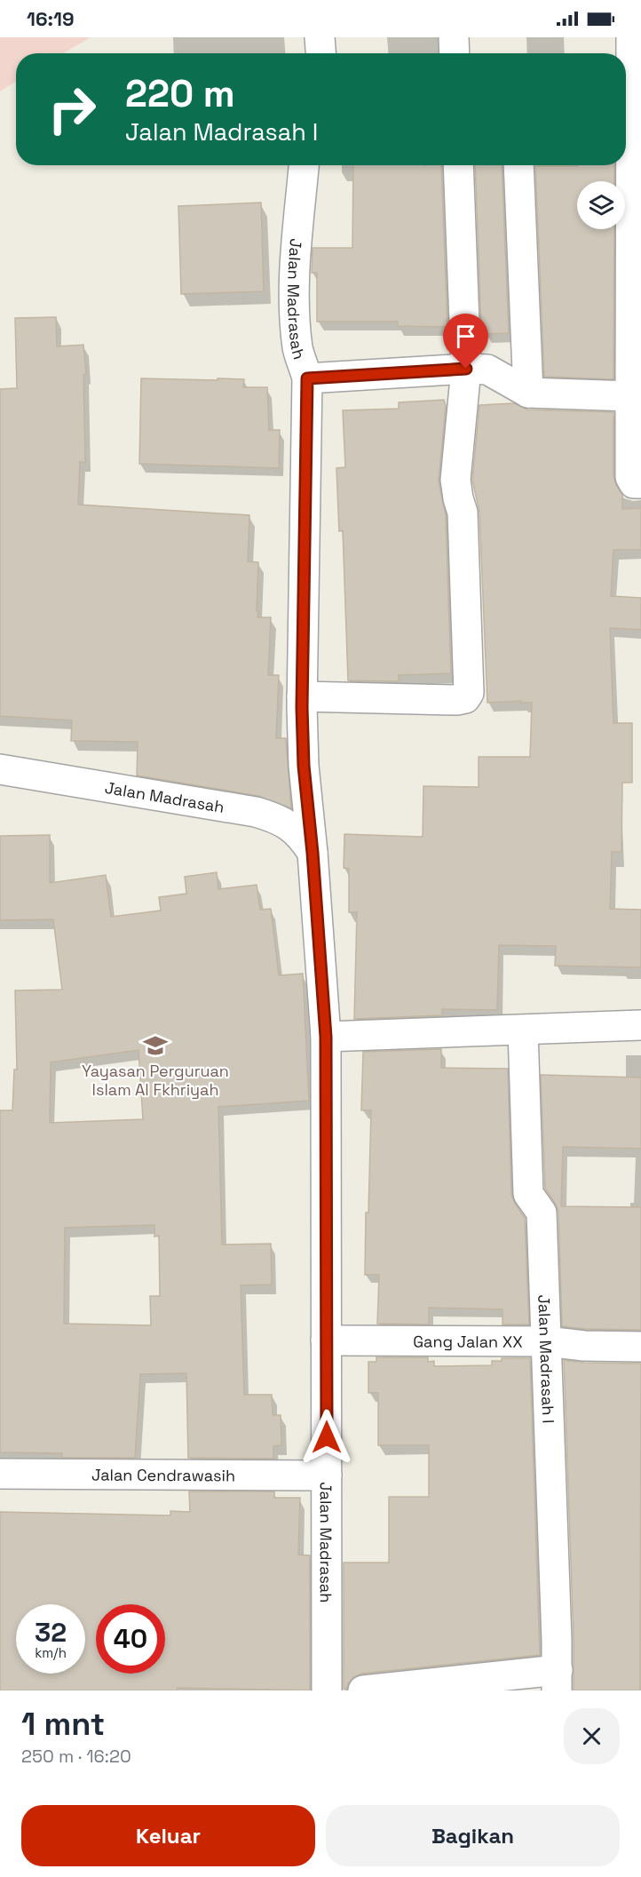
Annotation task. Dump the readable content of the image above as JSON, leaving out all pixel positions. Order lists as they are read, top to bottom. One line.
{"streets":{"street":["Jalan Madrasah","Gang Jalan XX","Jalan Madrasah I","Jalan Cendrawasih"]},"crossings":[["Jalan Madrasah","Gang Jalan XX"],["Jalan Madrasah","Jalan Cendrawasih"],["Gang Jalan XX","Jalan Madrasah I"]],"places":{"school or university":["Yayasan Perguruan Islam Al Fkhriyah"]},"page":{"status":"16:19","turn":["220 m","Jalan Madrasah I"],"speed":"32 km/h","limit":"40","heading":["1 mnt","250 m · 16:20"],"buttons":["Keluar","Bagikan"]}}
